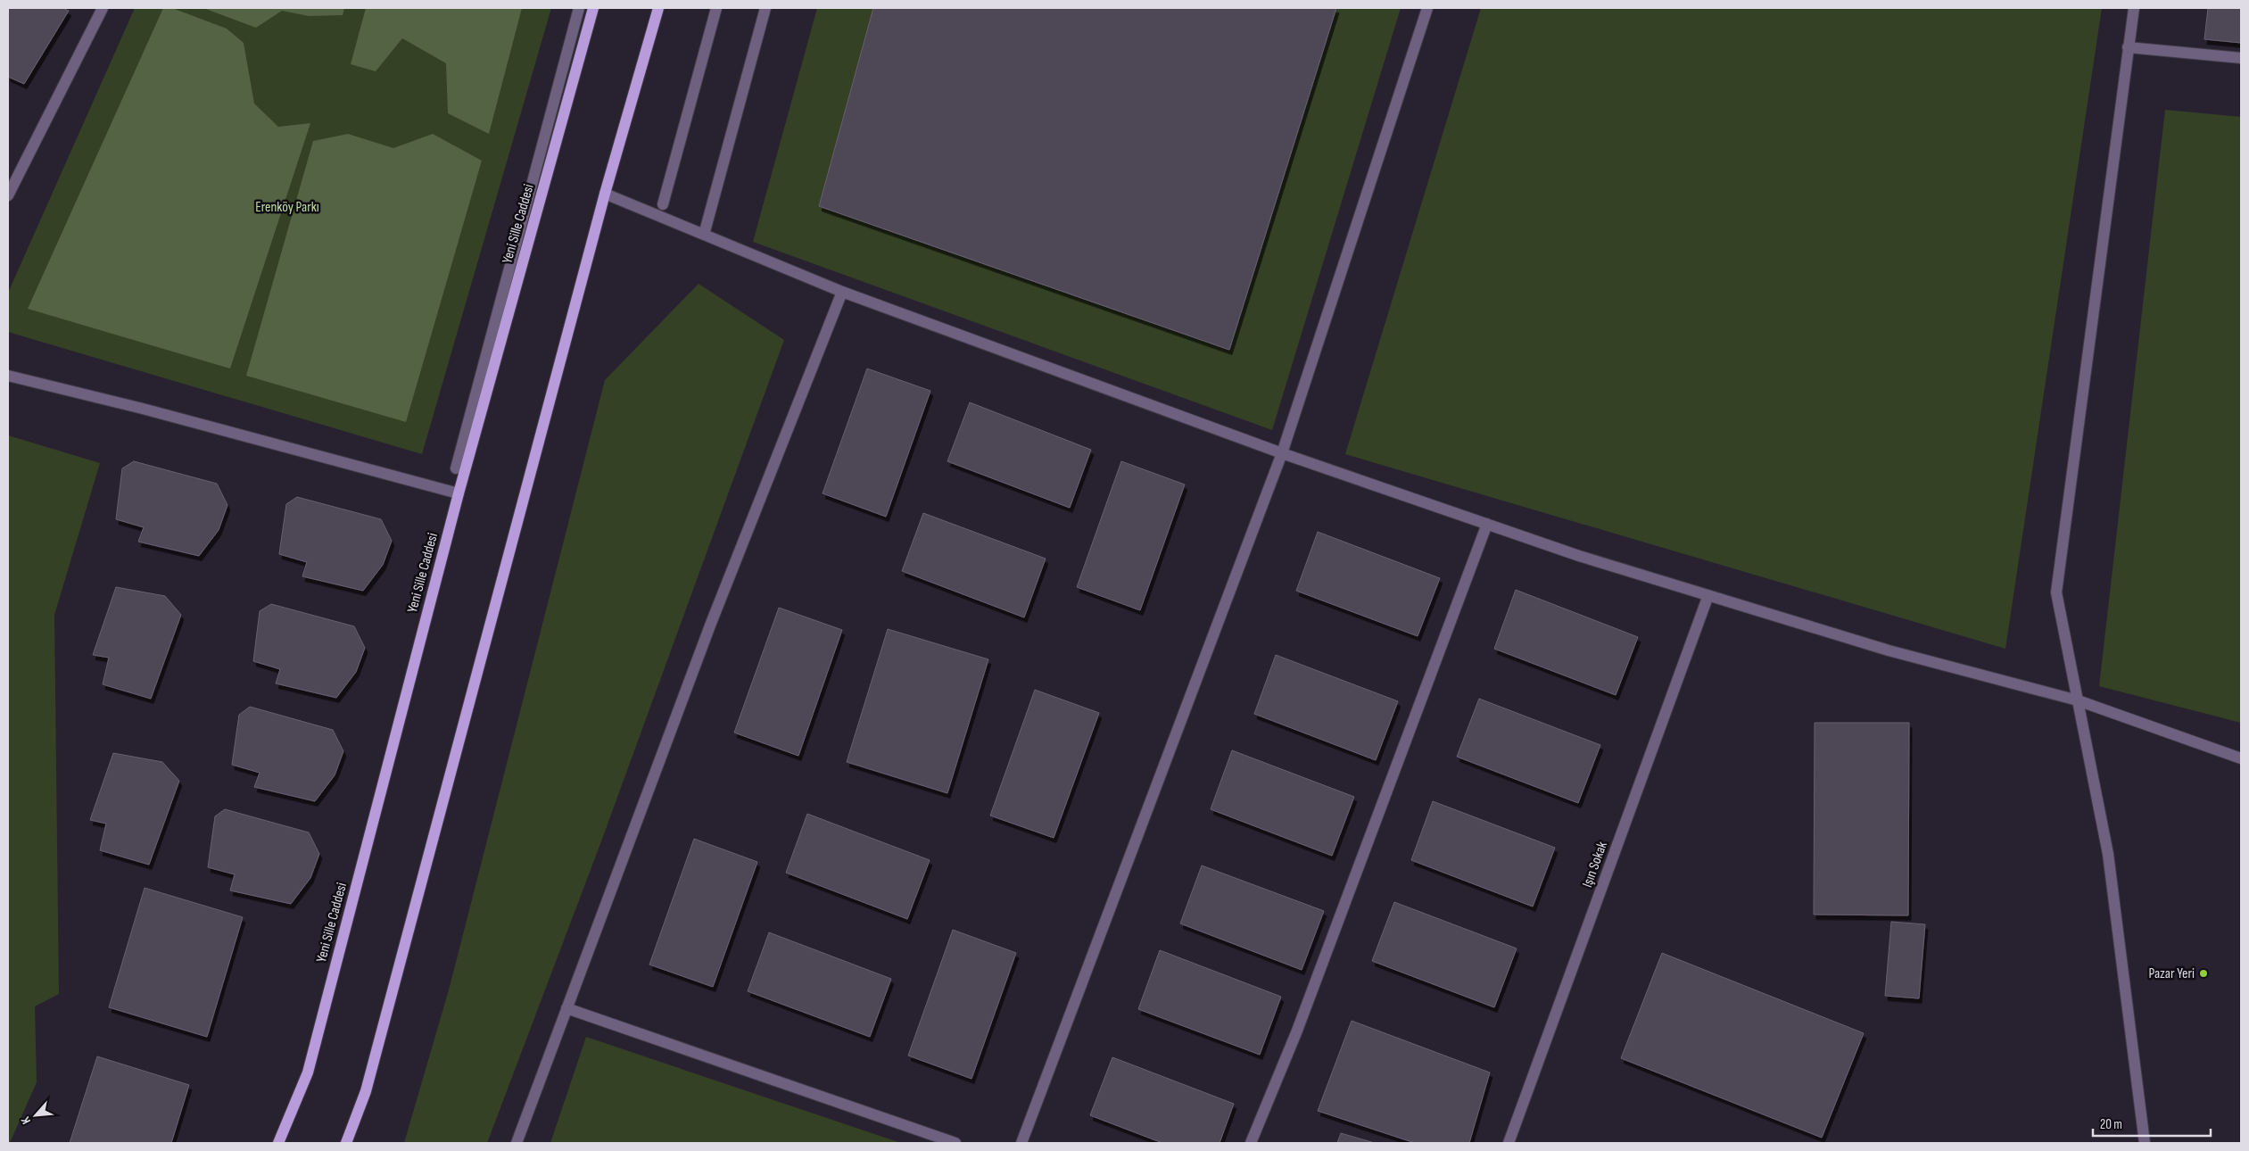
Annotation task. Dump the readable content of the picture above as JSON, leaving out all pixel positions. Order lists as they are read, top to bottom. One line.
{"streets":{"main road":["Yeni Sille Caddesi"],"street":["Işın Sokak"]},"parks":["Erenköy Parkı"],"places":["Pazar Yeri"],"scale_bar":"20 m","north":"bottom left"}
